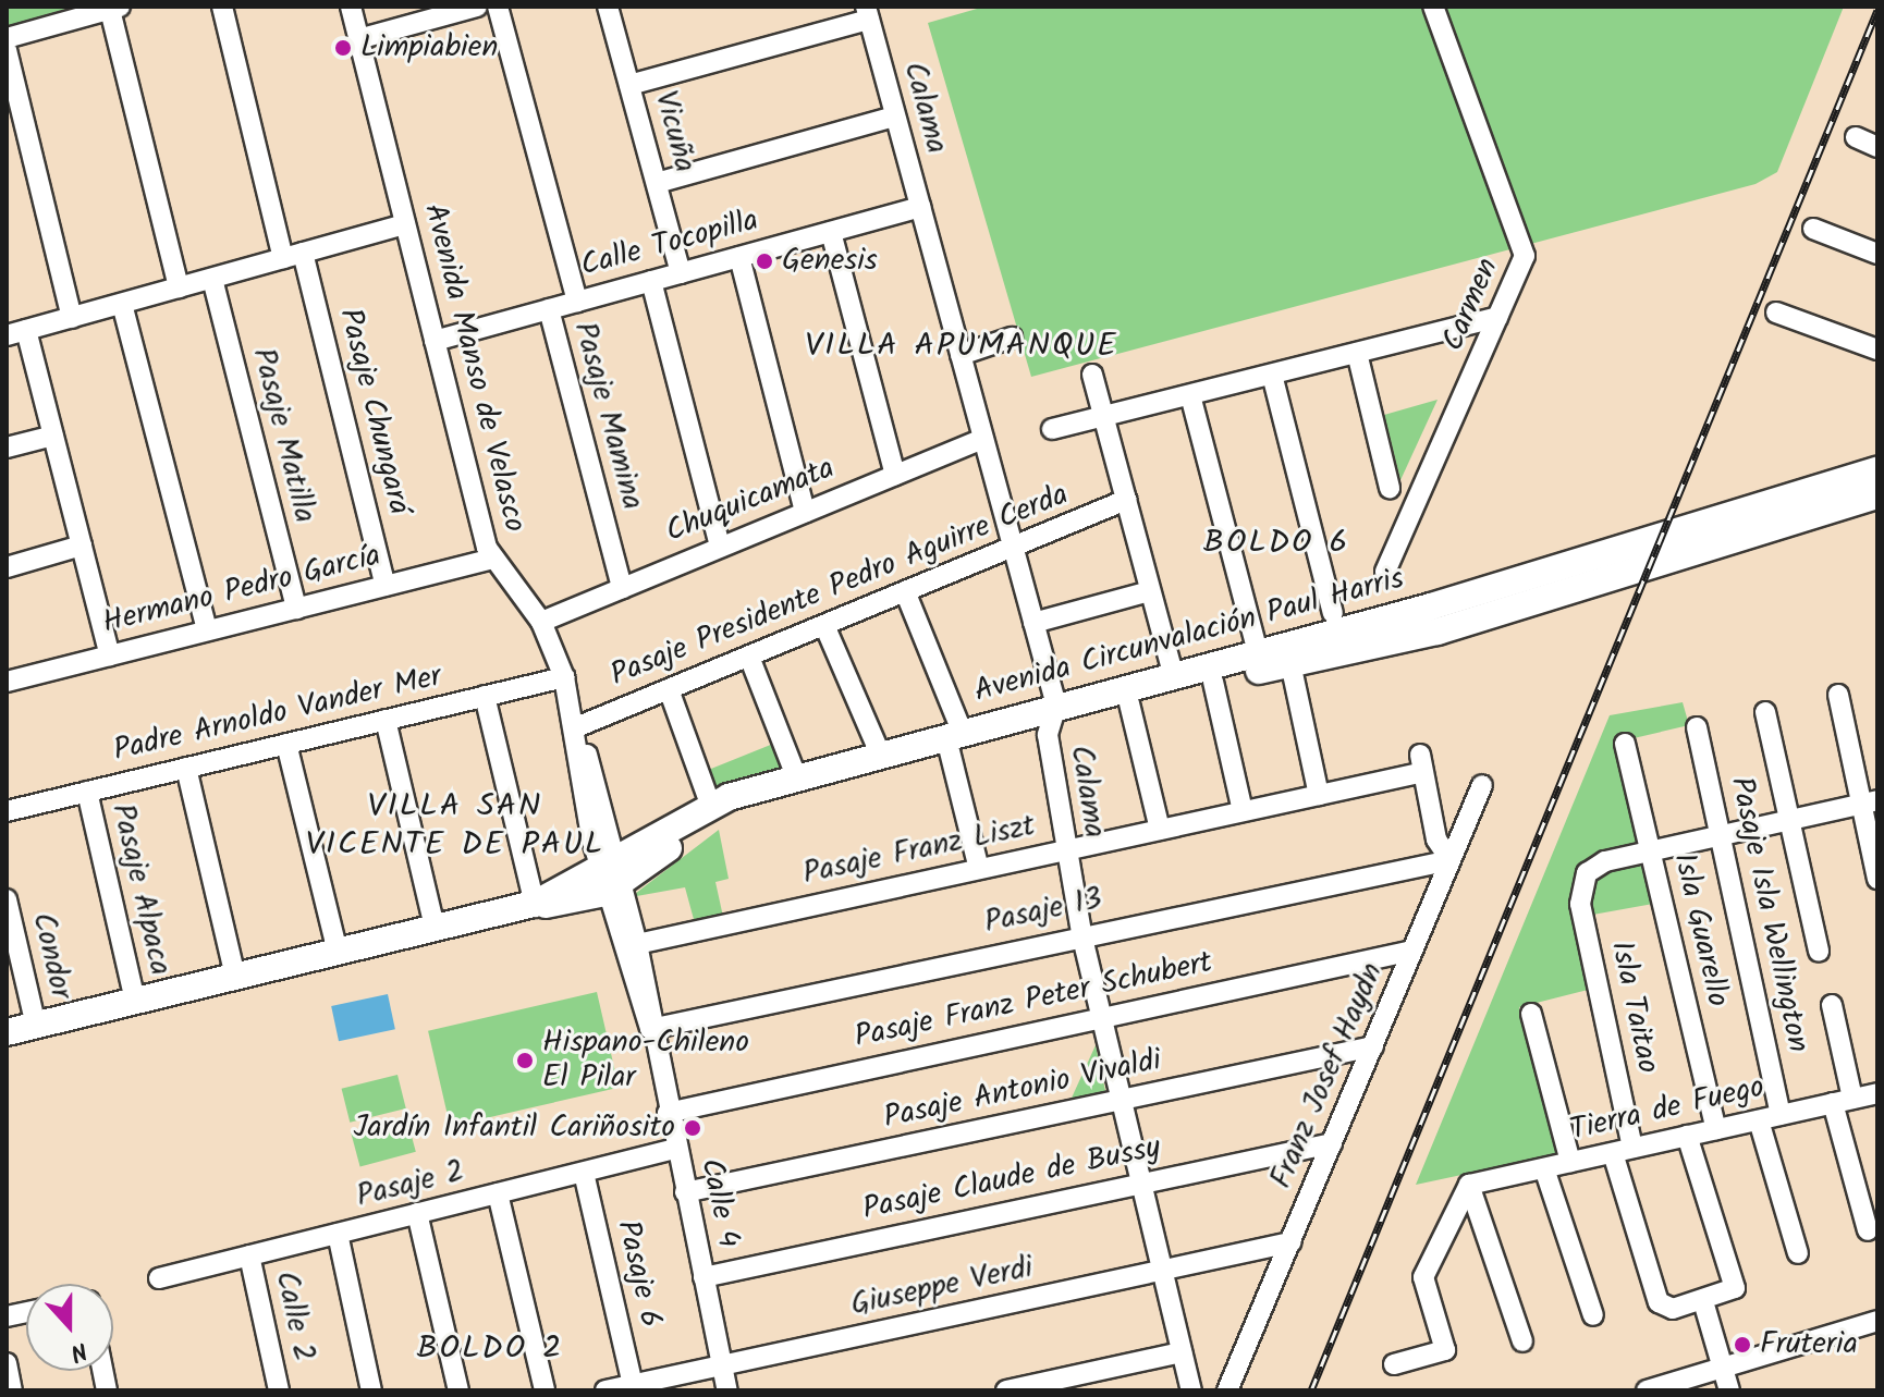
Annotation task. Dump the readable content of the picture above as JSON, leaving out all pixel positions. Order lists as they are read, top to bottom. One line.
{"streets":{"main road":["Avenida Circunvalación Paul Harris"],"street":["Calama","Vicuña","Calle Tocopilla","Carmen","Avenida Manso de Velasco","Pasaje Chungará","Pasaje Mamina","Pasaje Matilla","Chuquicamata","Pasaje Presidente Pedro Aguirre Cerda","Hermano Pedro García","Padre Arnoldo Vander Mer","Pasaje Franz Liszt","Pasaje Alpaca","Pasaje 13","Pasaje Isla Wellington","Isla Guarello","Condor","Pasaje Franz Peter Schubert","Isla Taitao","Franz Josef Haydn","Pasaje Antonio Vivaldi","Tierra de Fuego","Pasaje Claude de Bussy","Pasaje 2","Calle 4","Pasaje 6","Giuseppe Verdi","Calle 2"]},"crossings":[["Calama","Calle Tocopilla"],["Calama","Chuquicamata"],["Calama","Pasaje Presidente Pedro Aguirre Cerda"],["Calama","Avenida Circunvalación Paul Harris"],["Calama","Pasaje Franz Liszt"],["Calama","Pasaje 13"],["Calama","Pasaje Franz Peter Schubert"],["Calama","Pasaje Antonio Vivaldi"],["Calama","Pasaje Claude de Bussy"],["Calama","Giuseppe Verdi"],["Vicuña","Calle Tocopilla"],["Calle Tocopilla","Avenida Manso de Velasco"],["Calle Tocopilla","Pasaje Mamina"],["Avenida Manso de Velasco","Chuquicamata"],["Avenida Manso de Velasco","Pasaje Presidente Pedro Aguirre Cerda"],["Avenida Manso de Velasco","Hermano Pedro García"],["Avenida Manso de Velasco","Avenida Circunvalación Paul Harris"],["Avenida Manso de Velasco","Padre Arnoldo Vander Mer"],["Avenida Manso de Velasco","Calle 4"],["Pasaje Chungará","Hermano Pedro García"],["Pasaje Mamina","Chuquicamata"],["Pasaje Matilla","Hermano Pedro García"],["Avenida Circunvalación Paul Harris","Pasaje Alpaca"],["Avenida Circunvalación Paul Harris","Condor"],["Avenida Circunvalación Paul Harris","Calle 4"],["Padre Arnoldo Vander Mer","Pasaje Alpaca"],["Pasaje Franz Liszt","Pasaje 13"],["Pasaje Franz Liszt","Franz Josef Haydn"],["Pasaje Franz Liszt","Calle 4"],["Pasaje 13","Franz Josef Haydn"],["Pasaje 13","Calle 4"],["Pasaje Isla Wellington","Tierra de Fuego"],["Isla Guarello","Isla Taitao"],["Isla Guarello","Tierra de Fuego"],["Pasaje Franz Peter Schubert","Franz Josef Haydn"],["Pasaje Franz Peter Schubert","Calle 4"],["Isla Taitao","Tierra de Fuego"],["Franz Josef Haydn","Pasaje Antonio Vivaldi"],["Franz Josef Haydn","Pasaje Claude de Bussy"],["Franz Josef Haydn","Giuseppe Verdi"],["Pasaje Antonio Vivaldi","Calle 4"],["Pasaje Claude de Bussy","Calle 4"],["Pasaje 2","Calle 4"],["Pasaje 2","Pasaje 6"],["Pasaje 2","Calle 2"],["Calle 4","Giuseppe Verdi"],["Pasaje 6","Giuseppe Verdi"]],"districts":["VILLA APUMANQUE","BOLDO 6","VILLA SAN VICENTE DE PAUL","BOLDO 2"],"places":["Limpiabien","Genesis","Hispano-Chileno El Pilar","Jardín Infantil Cariñosito","Fruteria"],"north":"bottom"}
